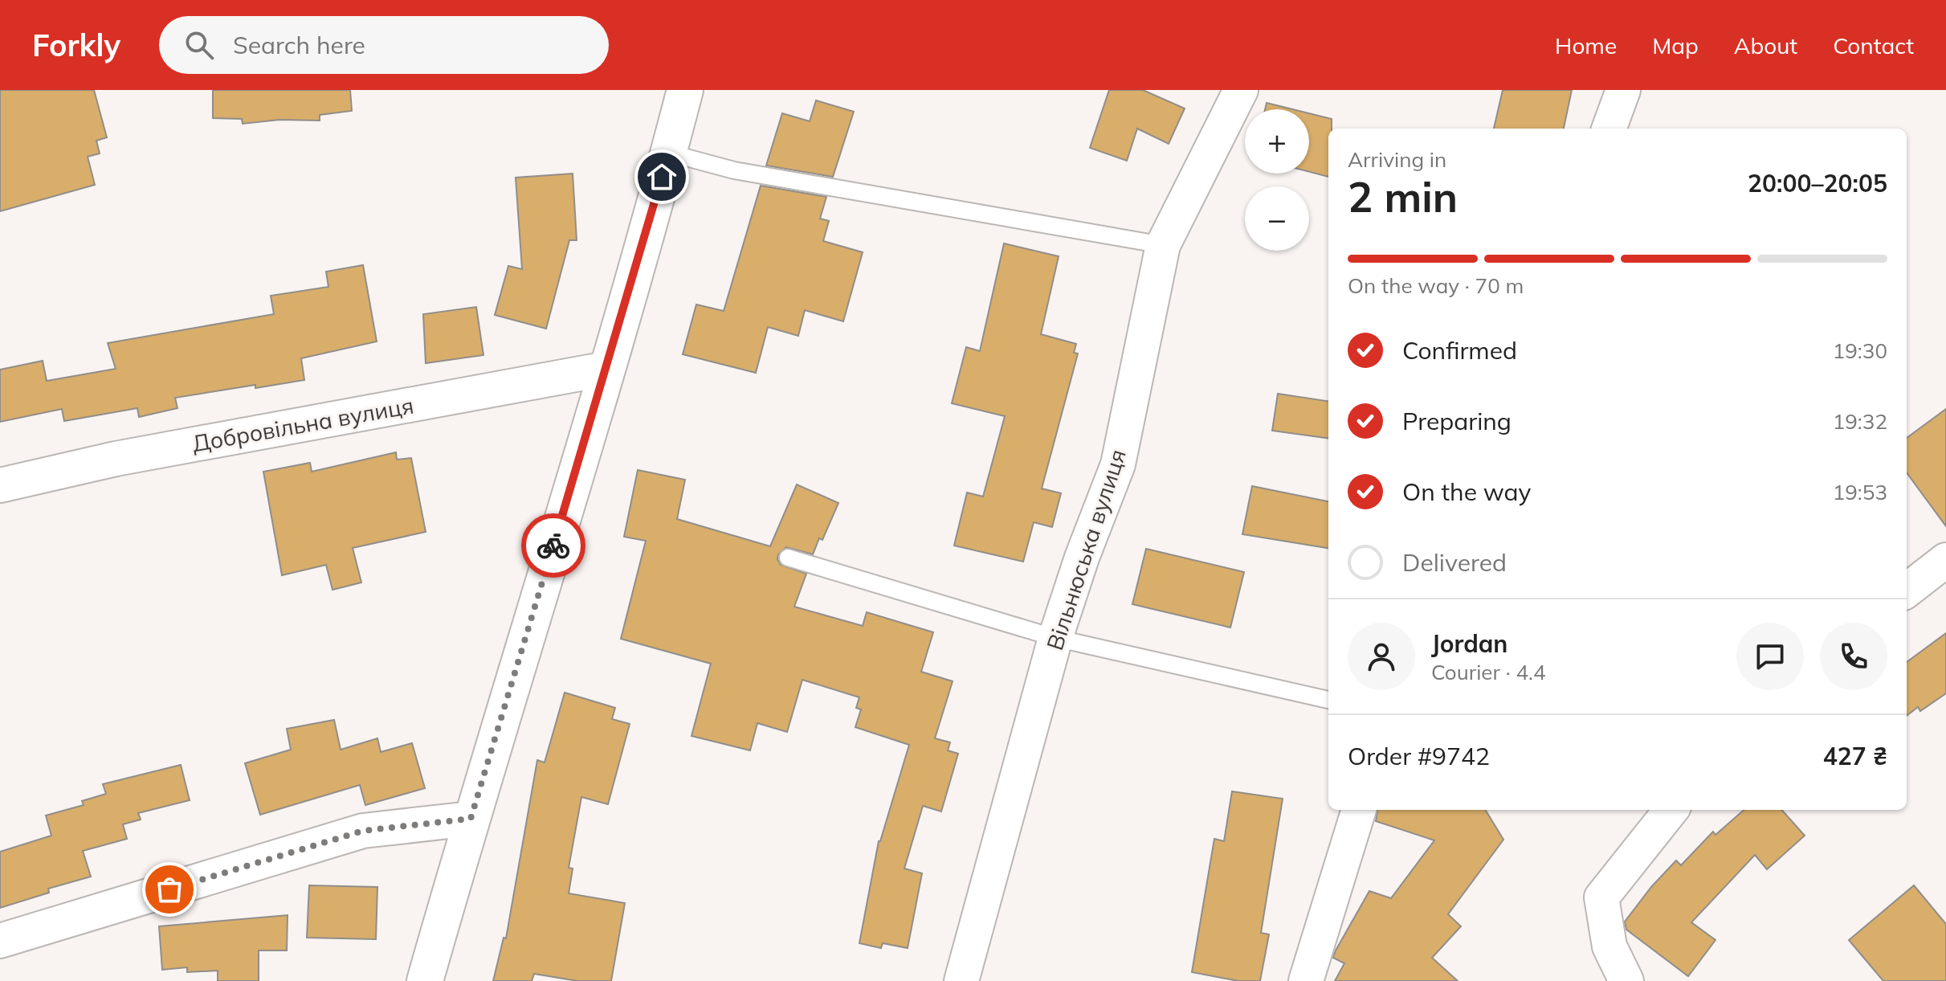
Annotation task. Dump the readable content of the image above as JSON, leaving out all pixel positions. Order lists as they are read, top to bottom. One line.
{"streets":{"street":["Добровільна вулиця","Вільнюська вулиця"]},"page":{"header":"Forkly","search":"Search here","nav":["Home","Map","About","Contact"],"map_buttons":["+","−"],"heading":["2 min","Arriving in","20:00–20:05"],"panel":["Jordan","Courier · 4.4","Order #9742","427 ₴"],"bar":"On the way · 70 m","list":[["Confirmed","19:30"],["Preparing","19:32"],["On the way","19:53"],"Delivered"]}}
